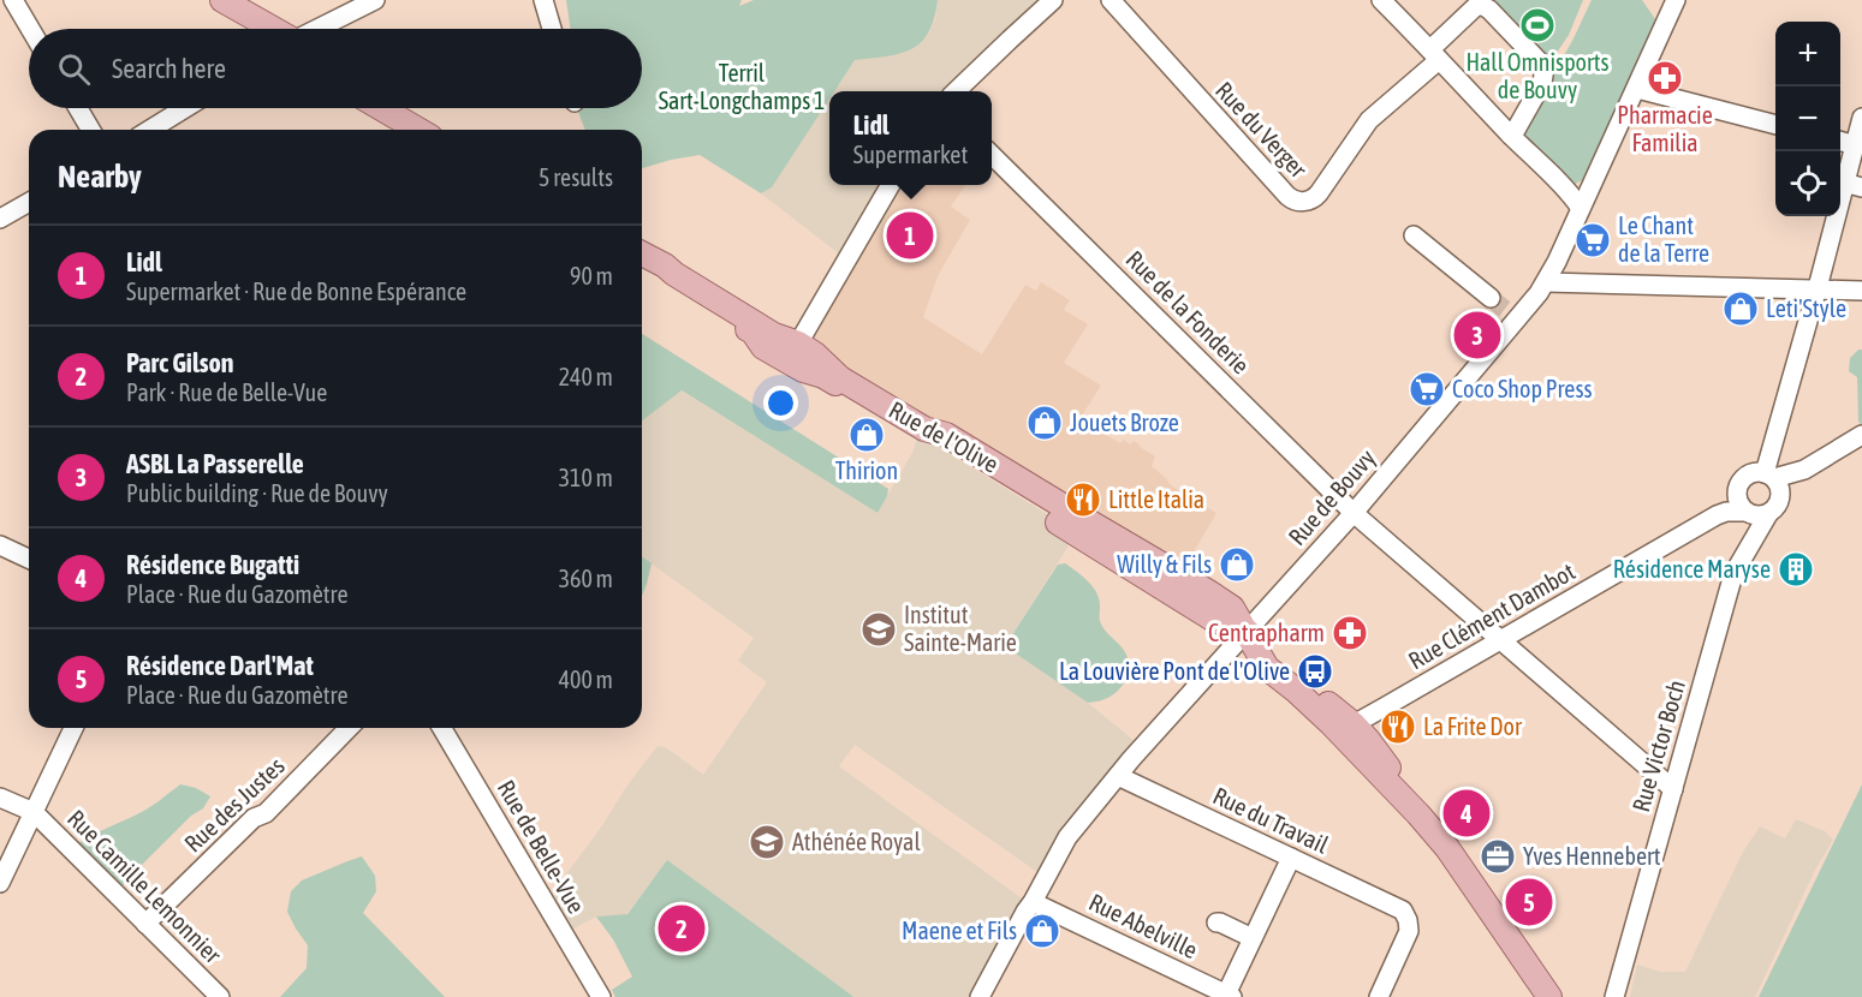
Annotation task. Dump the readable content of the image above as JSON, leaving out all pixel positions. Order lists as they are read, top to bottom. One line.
{"streets":{"main road":["Rue de l'Olive"],"street":["Rue du Verger","Rue de la Fonderie","Rue de Bouvy","Rue Clément Dambot","Rue Victor Boch","Rue des Justes","Rue du Travail","Rue de Belle-Vue","Rue Camille Lemonnier","Rue Abelville"]},"crossings":[["Rue de la Fonderie","Rue de Bouvy"],["Rue de la Fonderie","Rue Clément Dambot"],["Rue de la Fonderie","Rue Victor Boch"],["Rue de l'Olive","Rue de Bouvy"],["Rue de l'Olive","Rue Clément Dambot"],["Rue de Bouvy","Rue du Travail"],["Rue de Bouvy","Rue Abelville"],["Rue Clément Dambot","Rue Victor Boch"],["Rue des Justes","Rue Camille Lemonnier"]],"parks":["Terril Sart-Longchamps 1"],"places":{"sports":["Hall Omnisports de Bouvy"],"pharmacy":["Pharmacie Familia","Centrapharm"],"supermarket":["Le Chant de la Terre","Coco Shop Press"],"shop":["Leti'Style","Jouets Broze","Thirion","Willy & Fils","Maene et Fils"],"restaurant":["Little Italia","La Frite Dor"],"building":["Résidence Maryse"],"school or university":["Institut Sainte-Marie","Athénée Royal"],"bus stop":["La Louvière Pont de l'Olive"],"office":["Yves Hennebert"]},"page":{"map_buttons":["+","−"],"search":"Search here","popup":["Lidl","Supermarket"],"heading":["Nearby","5 results"],"pins":["1","3","4","5","2"],"list":[{"mark":"1","name":"Lidl","note":"Supermarket · Rue de Bonne Espérance","value":"90 m"},{"mark":"2","name":"Parc Gilson","note":"Park · Rue de Belle-Vue","value":"240 m"},{"mark":"3","name":"ASBL La Passerelle","note":"Public building · Rue de Bouvy","value":"310 m"},{"mark":"4","name":"Résidence Bugatti","note":"Place · Rue du Gazomètre","value":"360 m"},{"mark":"5","name":"Résidence Darl'Mat","note":"Place · Rue du Gazomètre","value":"400 m"}]}}
